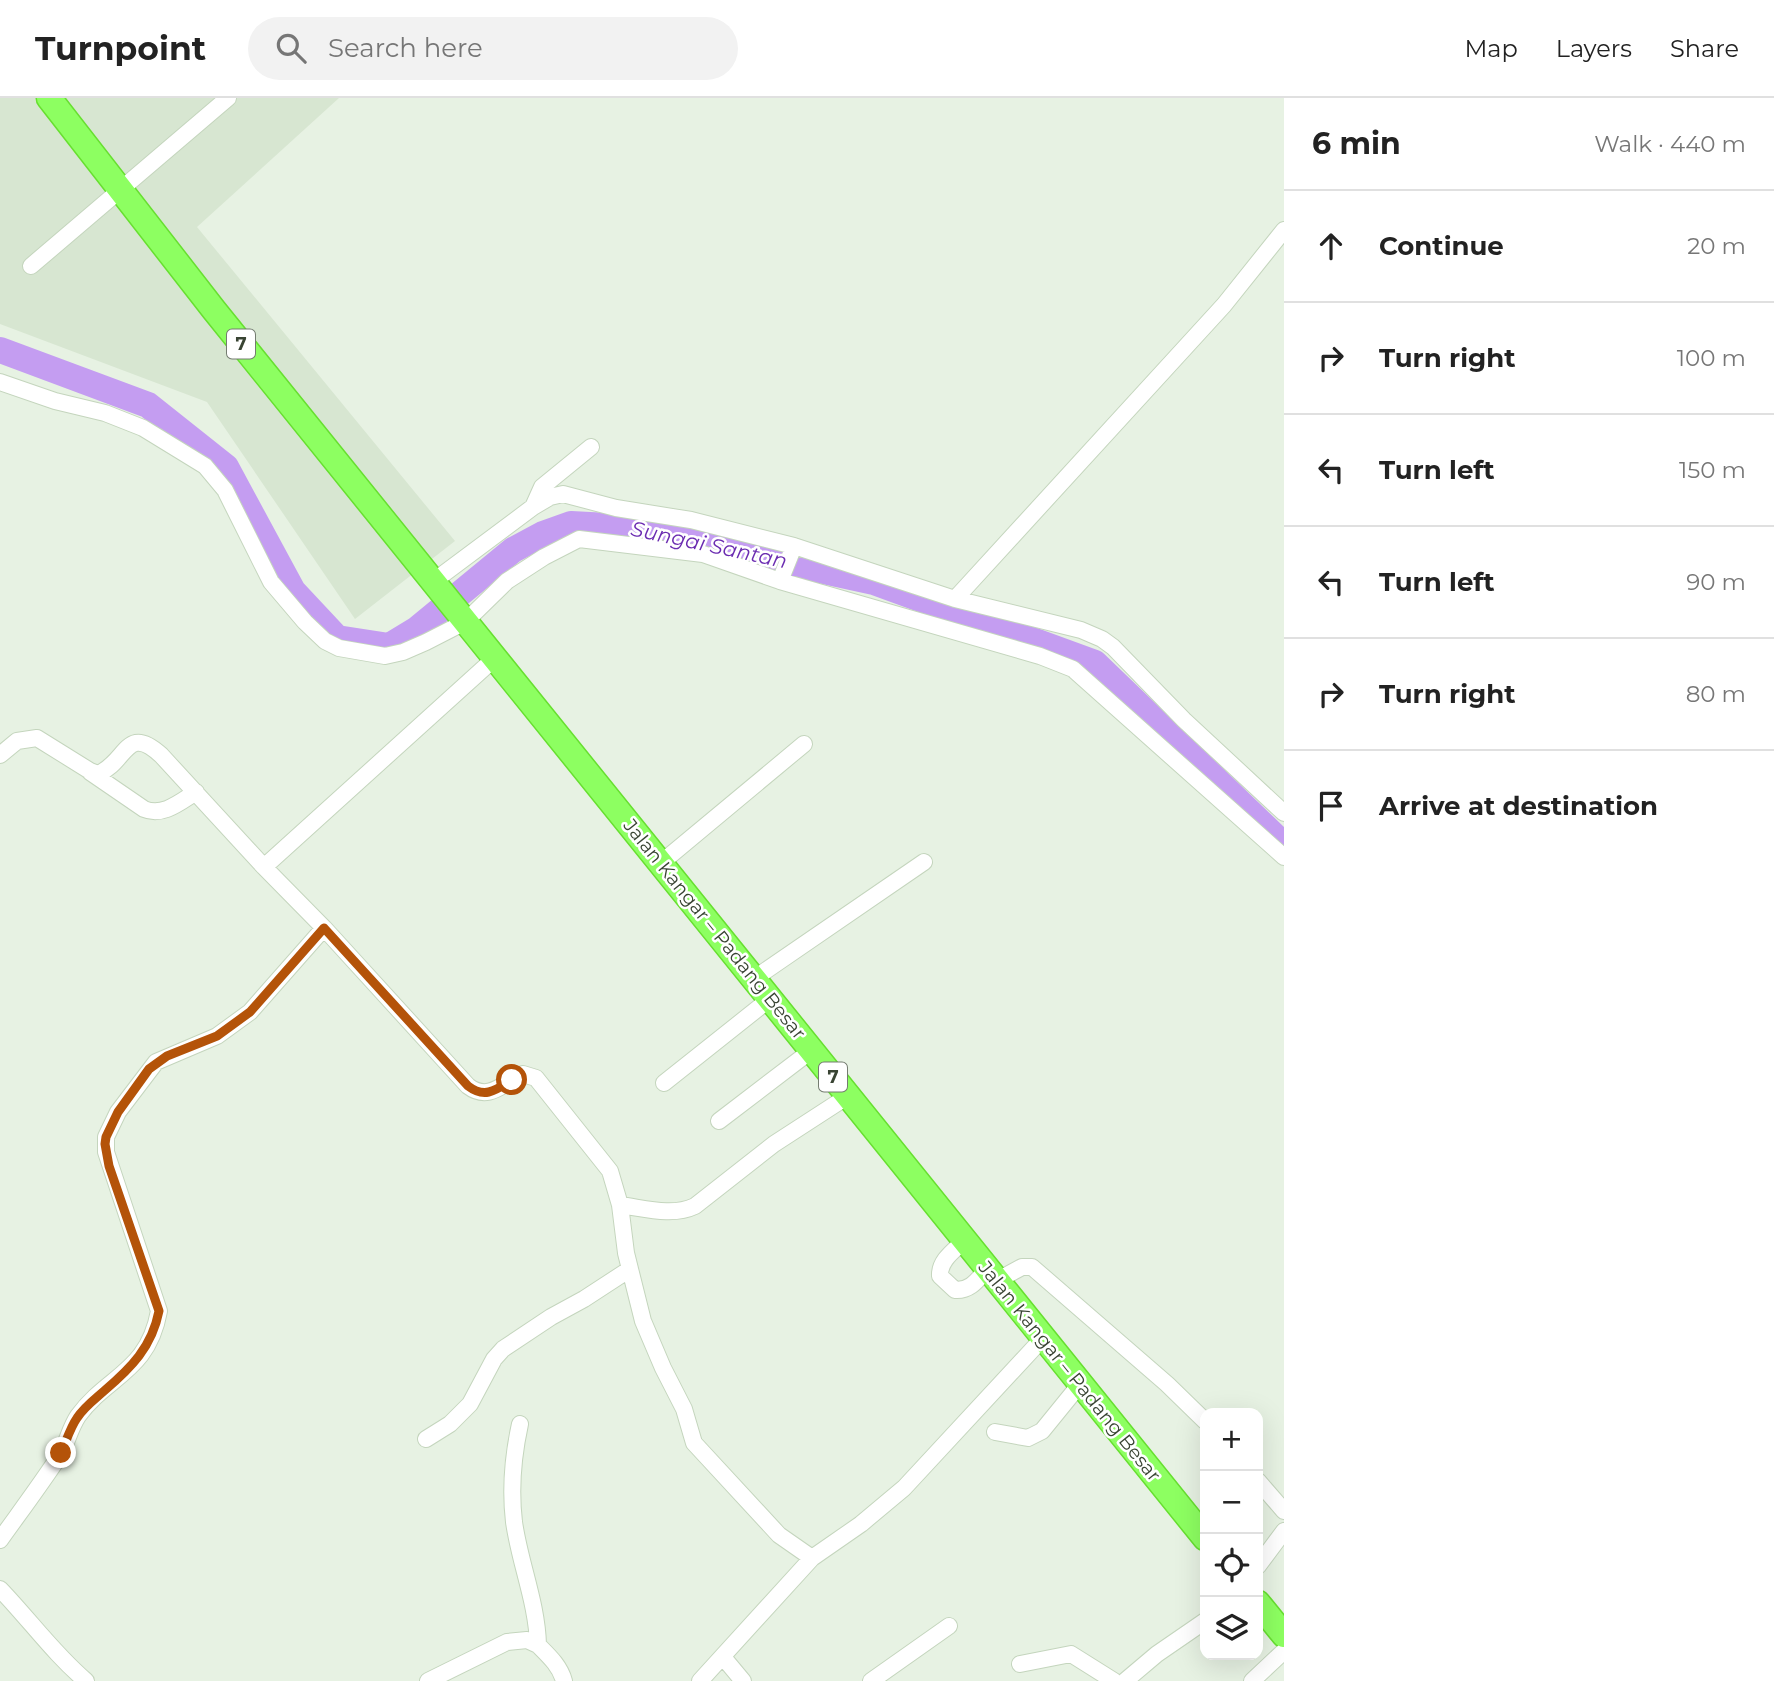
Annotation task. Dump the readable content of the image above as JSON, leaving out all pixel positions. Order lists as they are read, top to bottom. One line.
{"streets":{"highway":["7","Jalan Kangar – Padang Besar"]},"crossings":[["7","Jalan Kangar – Padang Besar"]],"water":["Sungai Santan"],"page":{"header":"Turnpoint","search":"Search here","nav":["Map","Layers","Share"],"heading":["6 min","Walk · 440 m"],"list":[["Continue","20 m"],["Turn right","100 m"],["Turn left","150 m"],["Turn left","90 m"],["Turn right","80 m"],"Arrive at destination"],"map_buttons":["+","−"]}}
